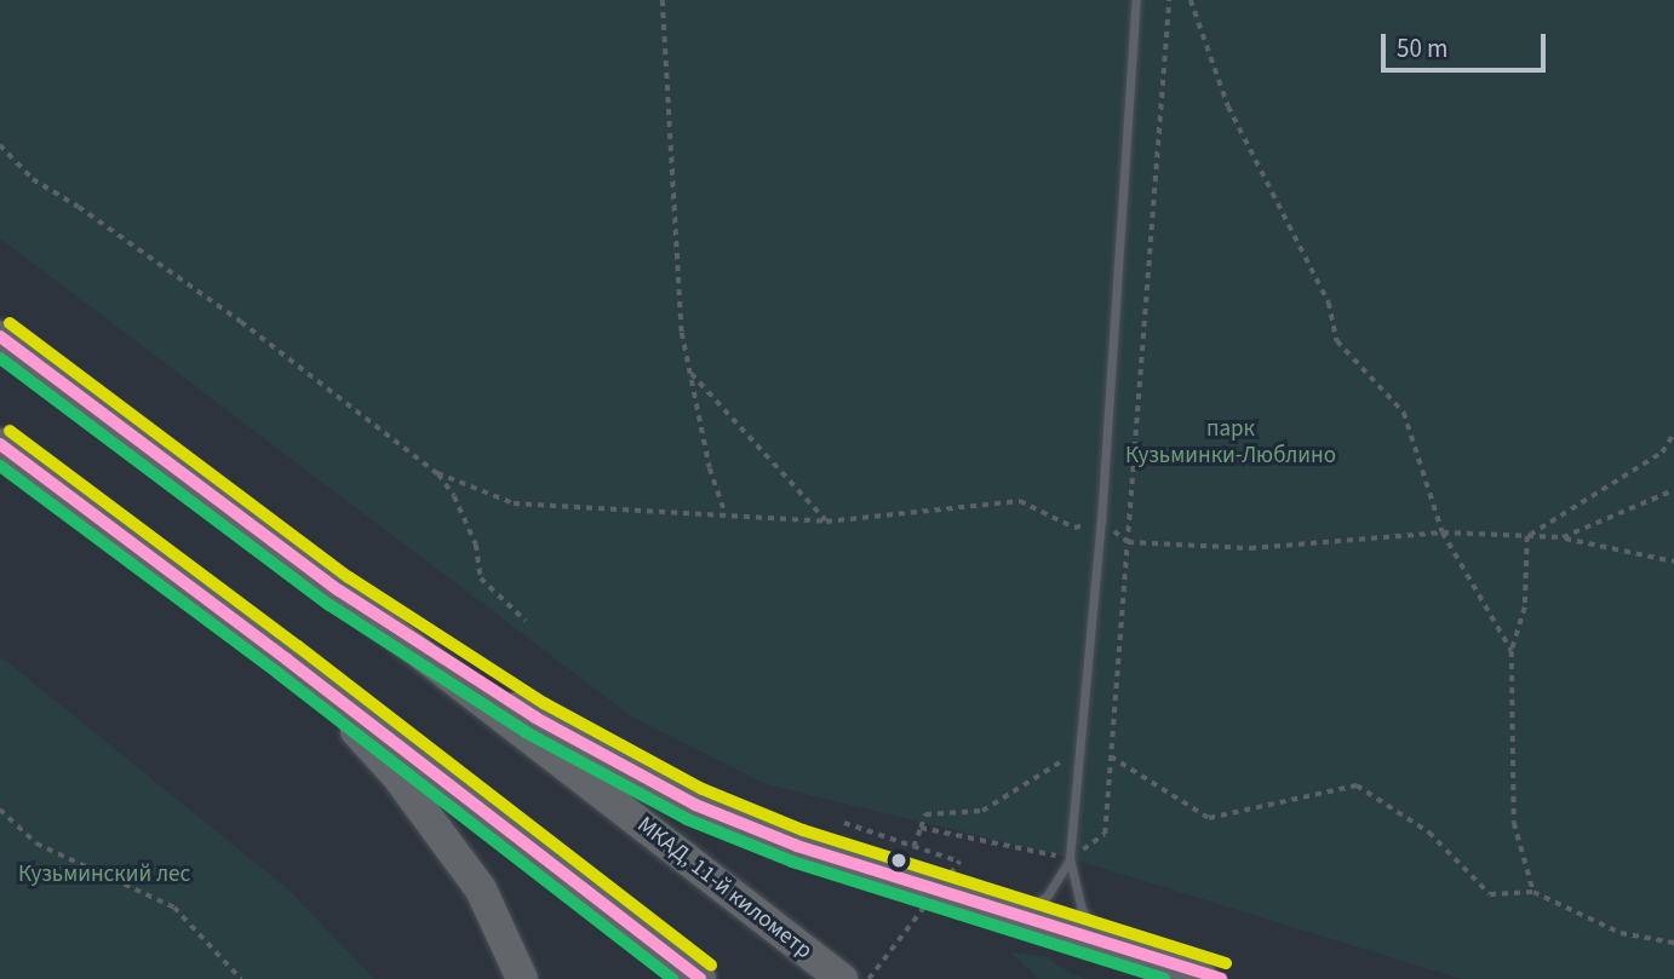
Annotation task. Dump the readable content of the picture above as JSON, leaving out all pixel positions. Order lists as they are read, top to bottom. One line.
{"streets":{"highway":["МКАД, 11-й километр"]},"parks":["парк Кузьминки-Люблино","Кузьминский лес"],"scale_bar":"50 m"}
